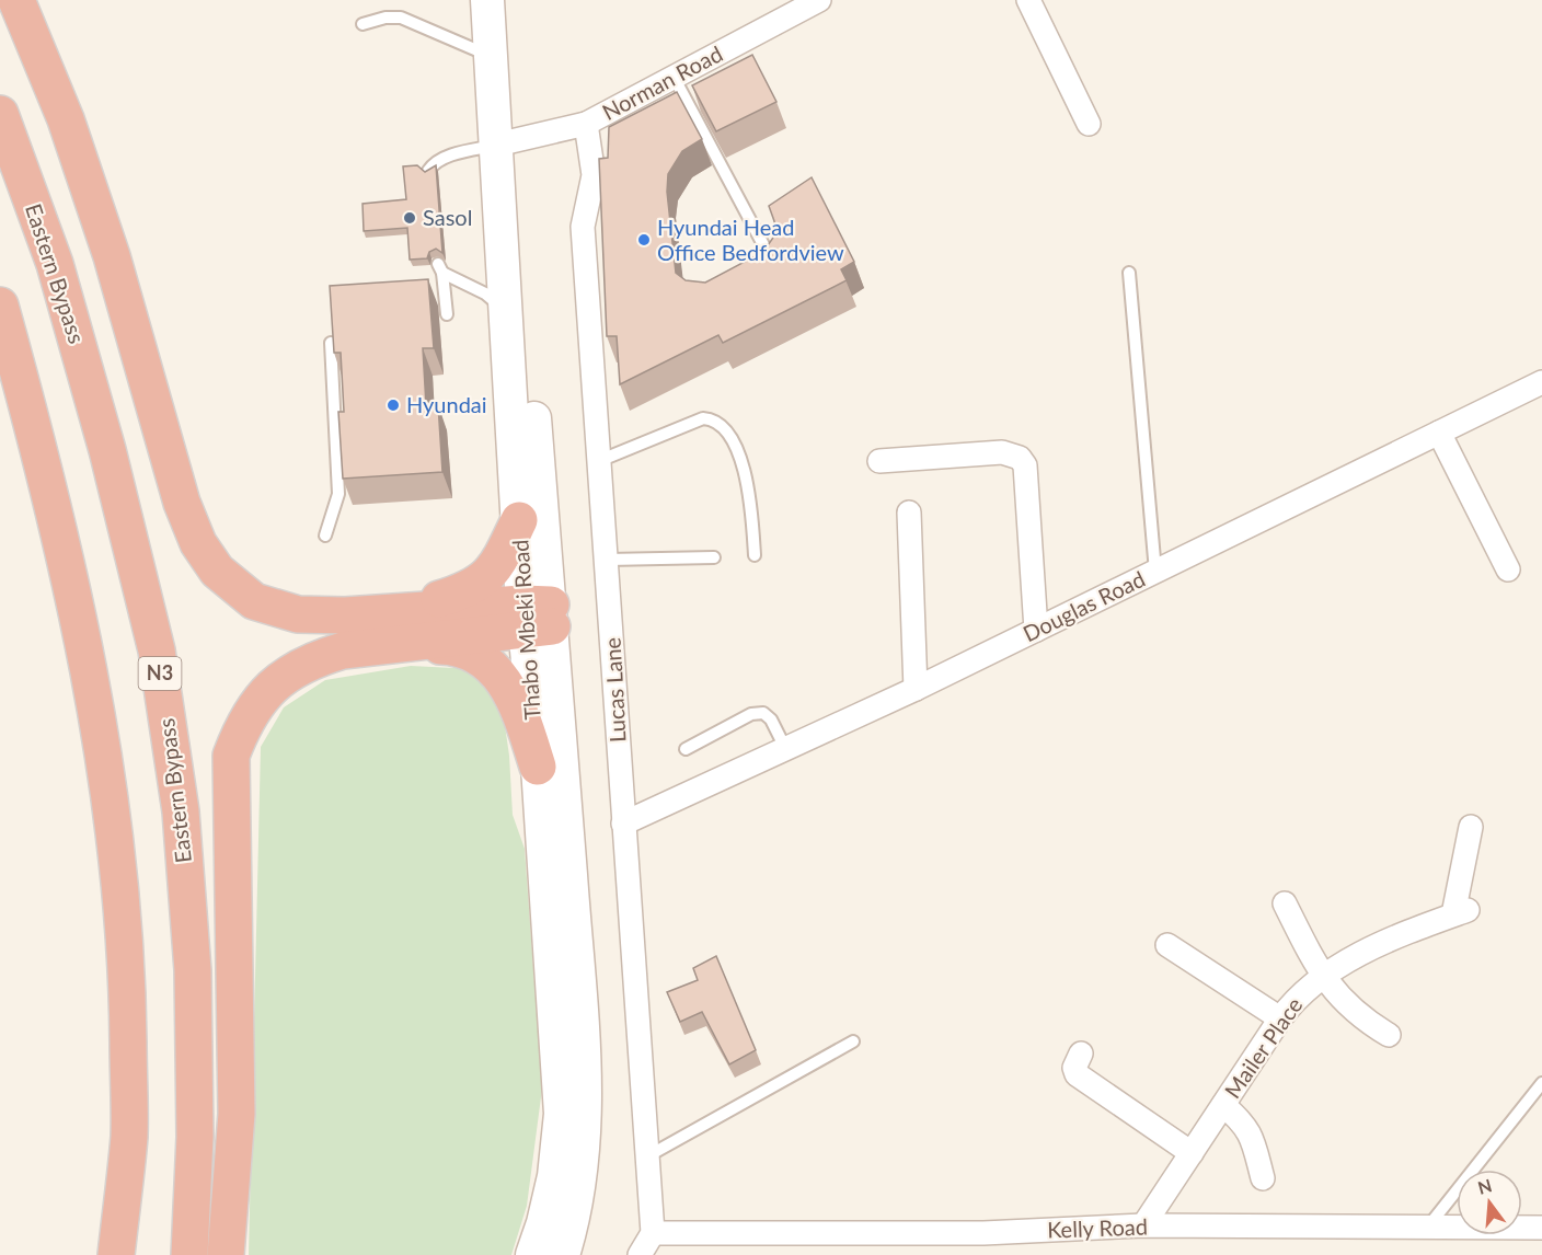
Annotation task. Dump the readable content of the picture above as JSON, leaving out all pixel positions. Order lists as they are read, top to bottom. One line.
{"streets":{"highway":["Eastern Bypass","N3"],"main road":["Thabo Mbeki Road"],"street":["Norman Road","Douglas Road","Lucas Lane","Mailer Place","Kelly Road"]},"crossings":[["Norman Road","Thabo Mbeki Road"],["Norman Road","Lucas Lane"],["Douglas Road","Lucas Lane"],["Lucas Lane","Kelly Road"],["Mailer Place","Kelly Road"]],"places":["Sasol","Hyundai Head Office Bedfordview","Hyundai"],"north":"top"}
